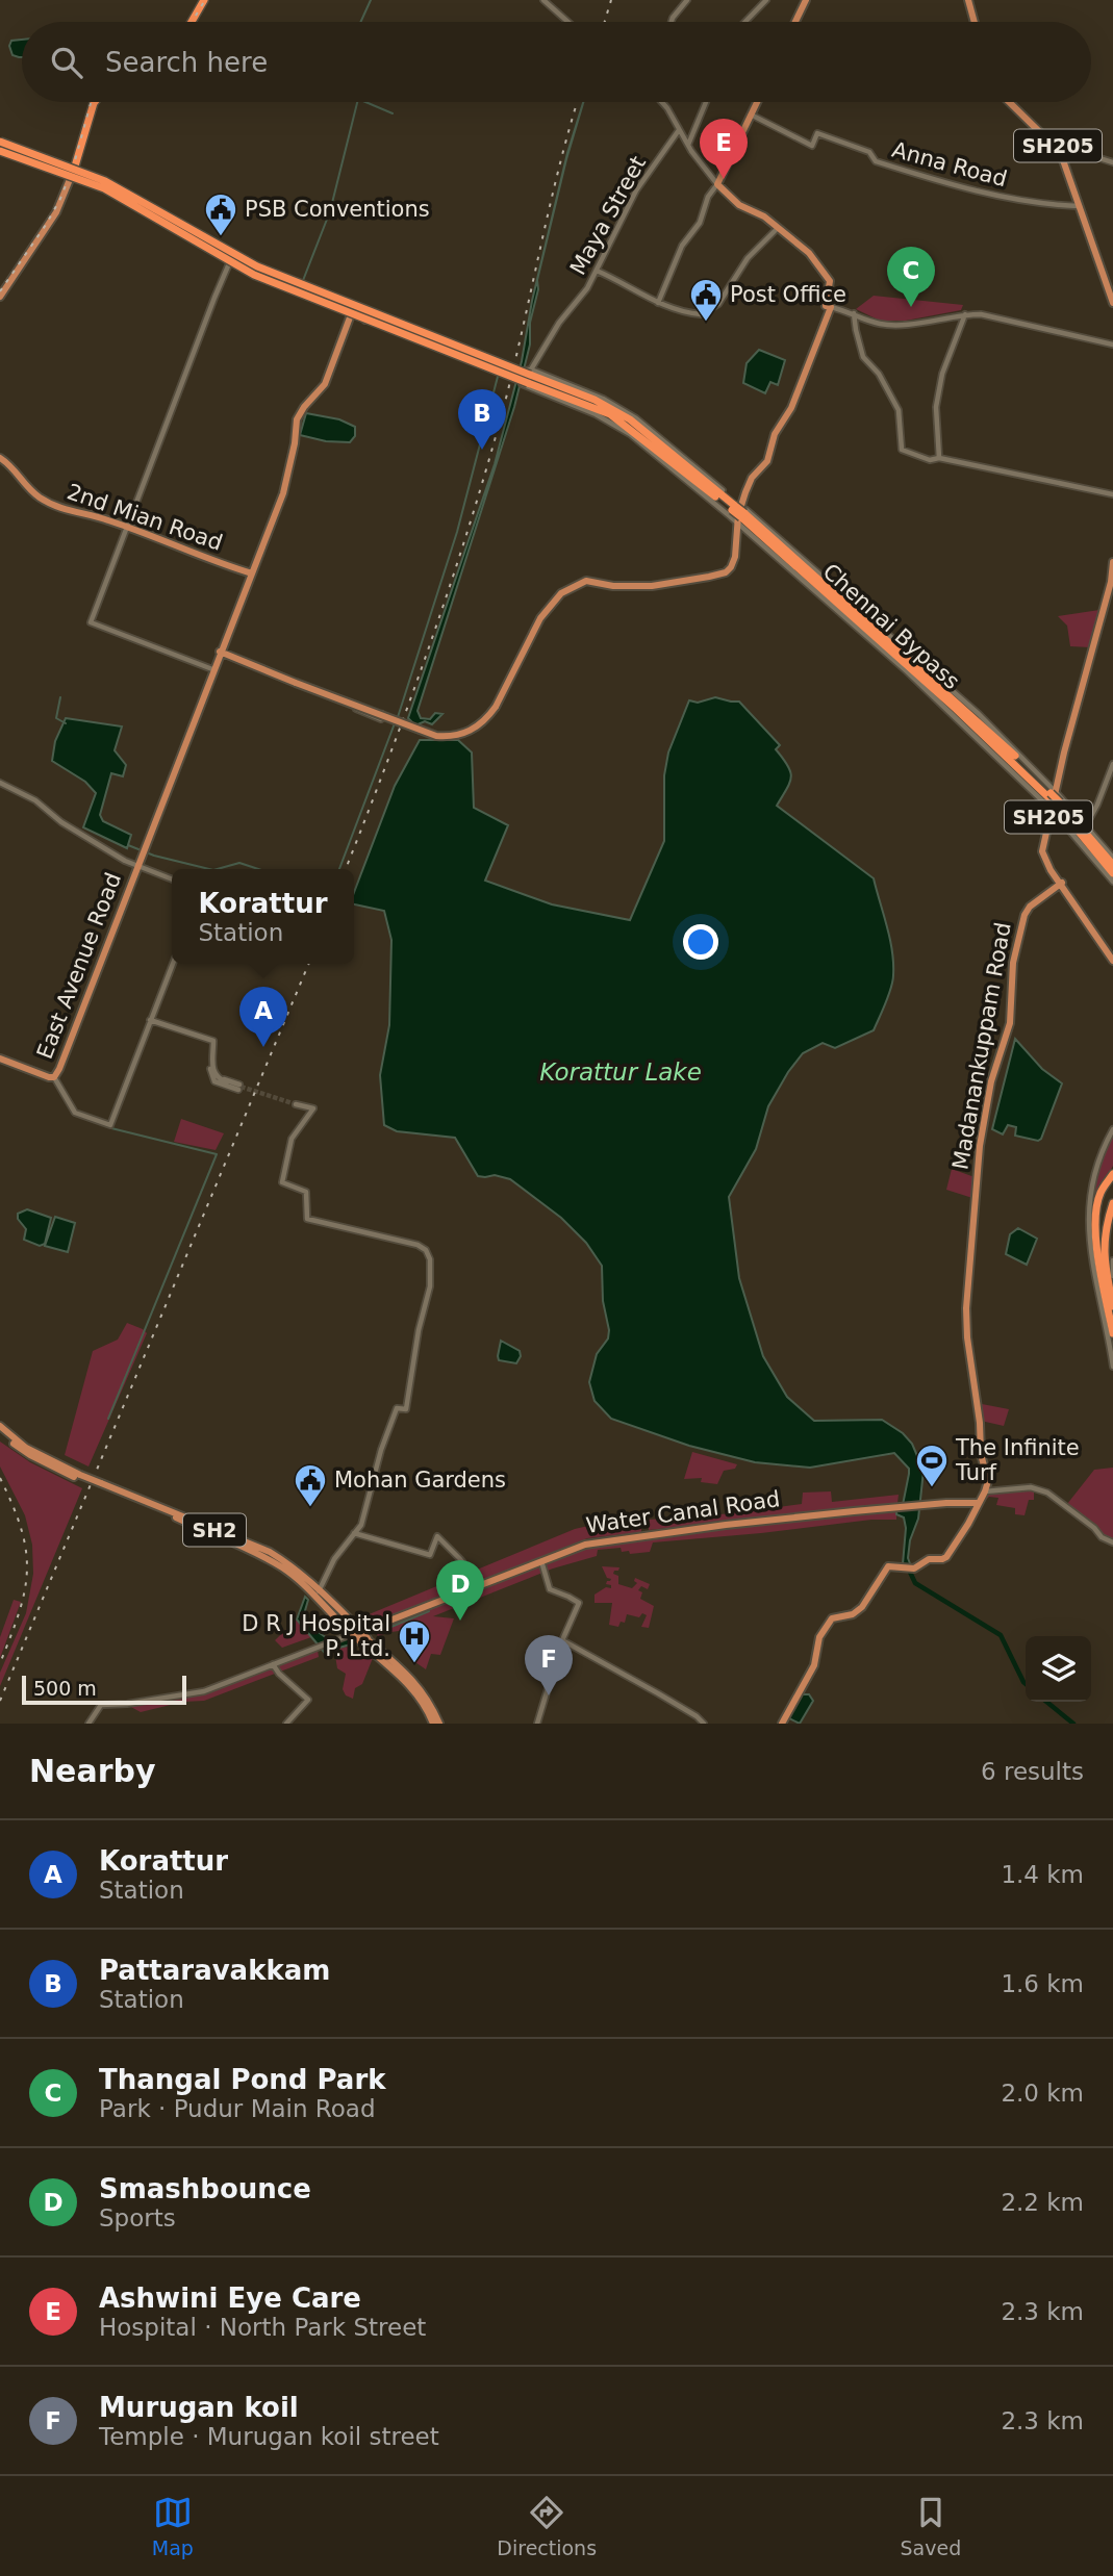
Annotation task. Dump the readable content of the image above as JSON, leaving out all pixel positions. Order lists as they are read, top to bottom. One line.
{"streets":{"highway":["Chennai Bypass"],"main road":["SH205","2nd Mian Road","East Avenue Road","Madanankuppam Road","Water Canal Road","SH2"],"street":["Anna Road","Maya Street"]},"crossings":[["SH205","Anna Road"],["SH205","Chennai Bypass"],["SH205","Madanankuppam Road"],["Maya Street","Chennai Bypass"],["Water Canal Road","SH2"]],"water":["Korattur Lake"],"places":{"public building":["PSB Conventions","Post Office","Mohan Gardens"],"sports":["The Infinite Turf"],"hospital":["D R J Hospital P. Ltd."]},"scale_bar":"500 m","page":{"search":"Search here","pins":["E","C","B","A","D","F"],"popup":["Korattur","Station"],"scale":"500 m","heading":["Nearby","6 results"],"list":[{"mark":"A","name":"Korattur","note":"Station","value":"1.4 km"},{"mark":"B","name":"Pattaravakkam","note":"Station","value":"1.6 km"},{"mark":"C","name":"Thangal Pond Park","note":"Park · Pudur Main Road","value":"2.0 km"},{"mark":"D","name":"Smashbounce","note":"Sports","value":"2.2 km"},{"mark":"E","name":"Ashwini Eye Care","note":"Hospital · North Park Street","value":"2.3 km"},{"mark":"F","name":"Murugan koil","note":"Temple · Murugan koil street","value":"2.3 km"}],"nav":["Map","Directions","Saved"]}}
